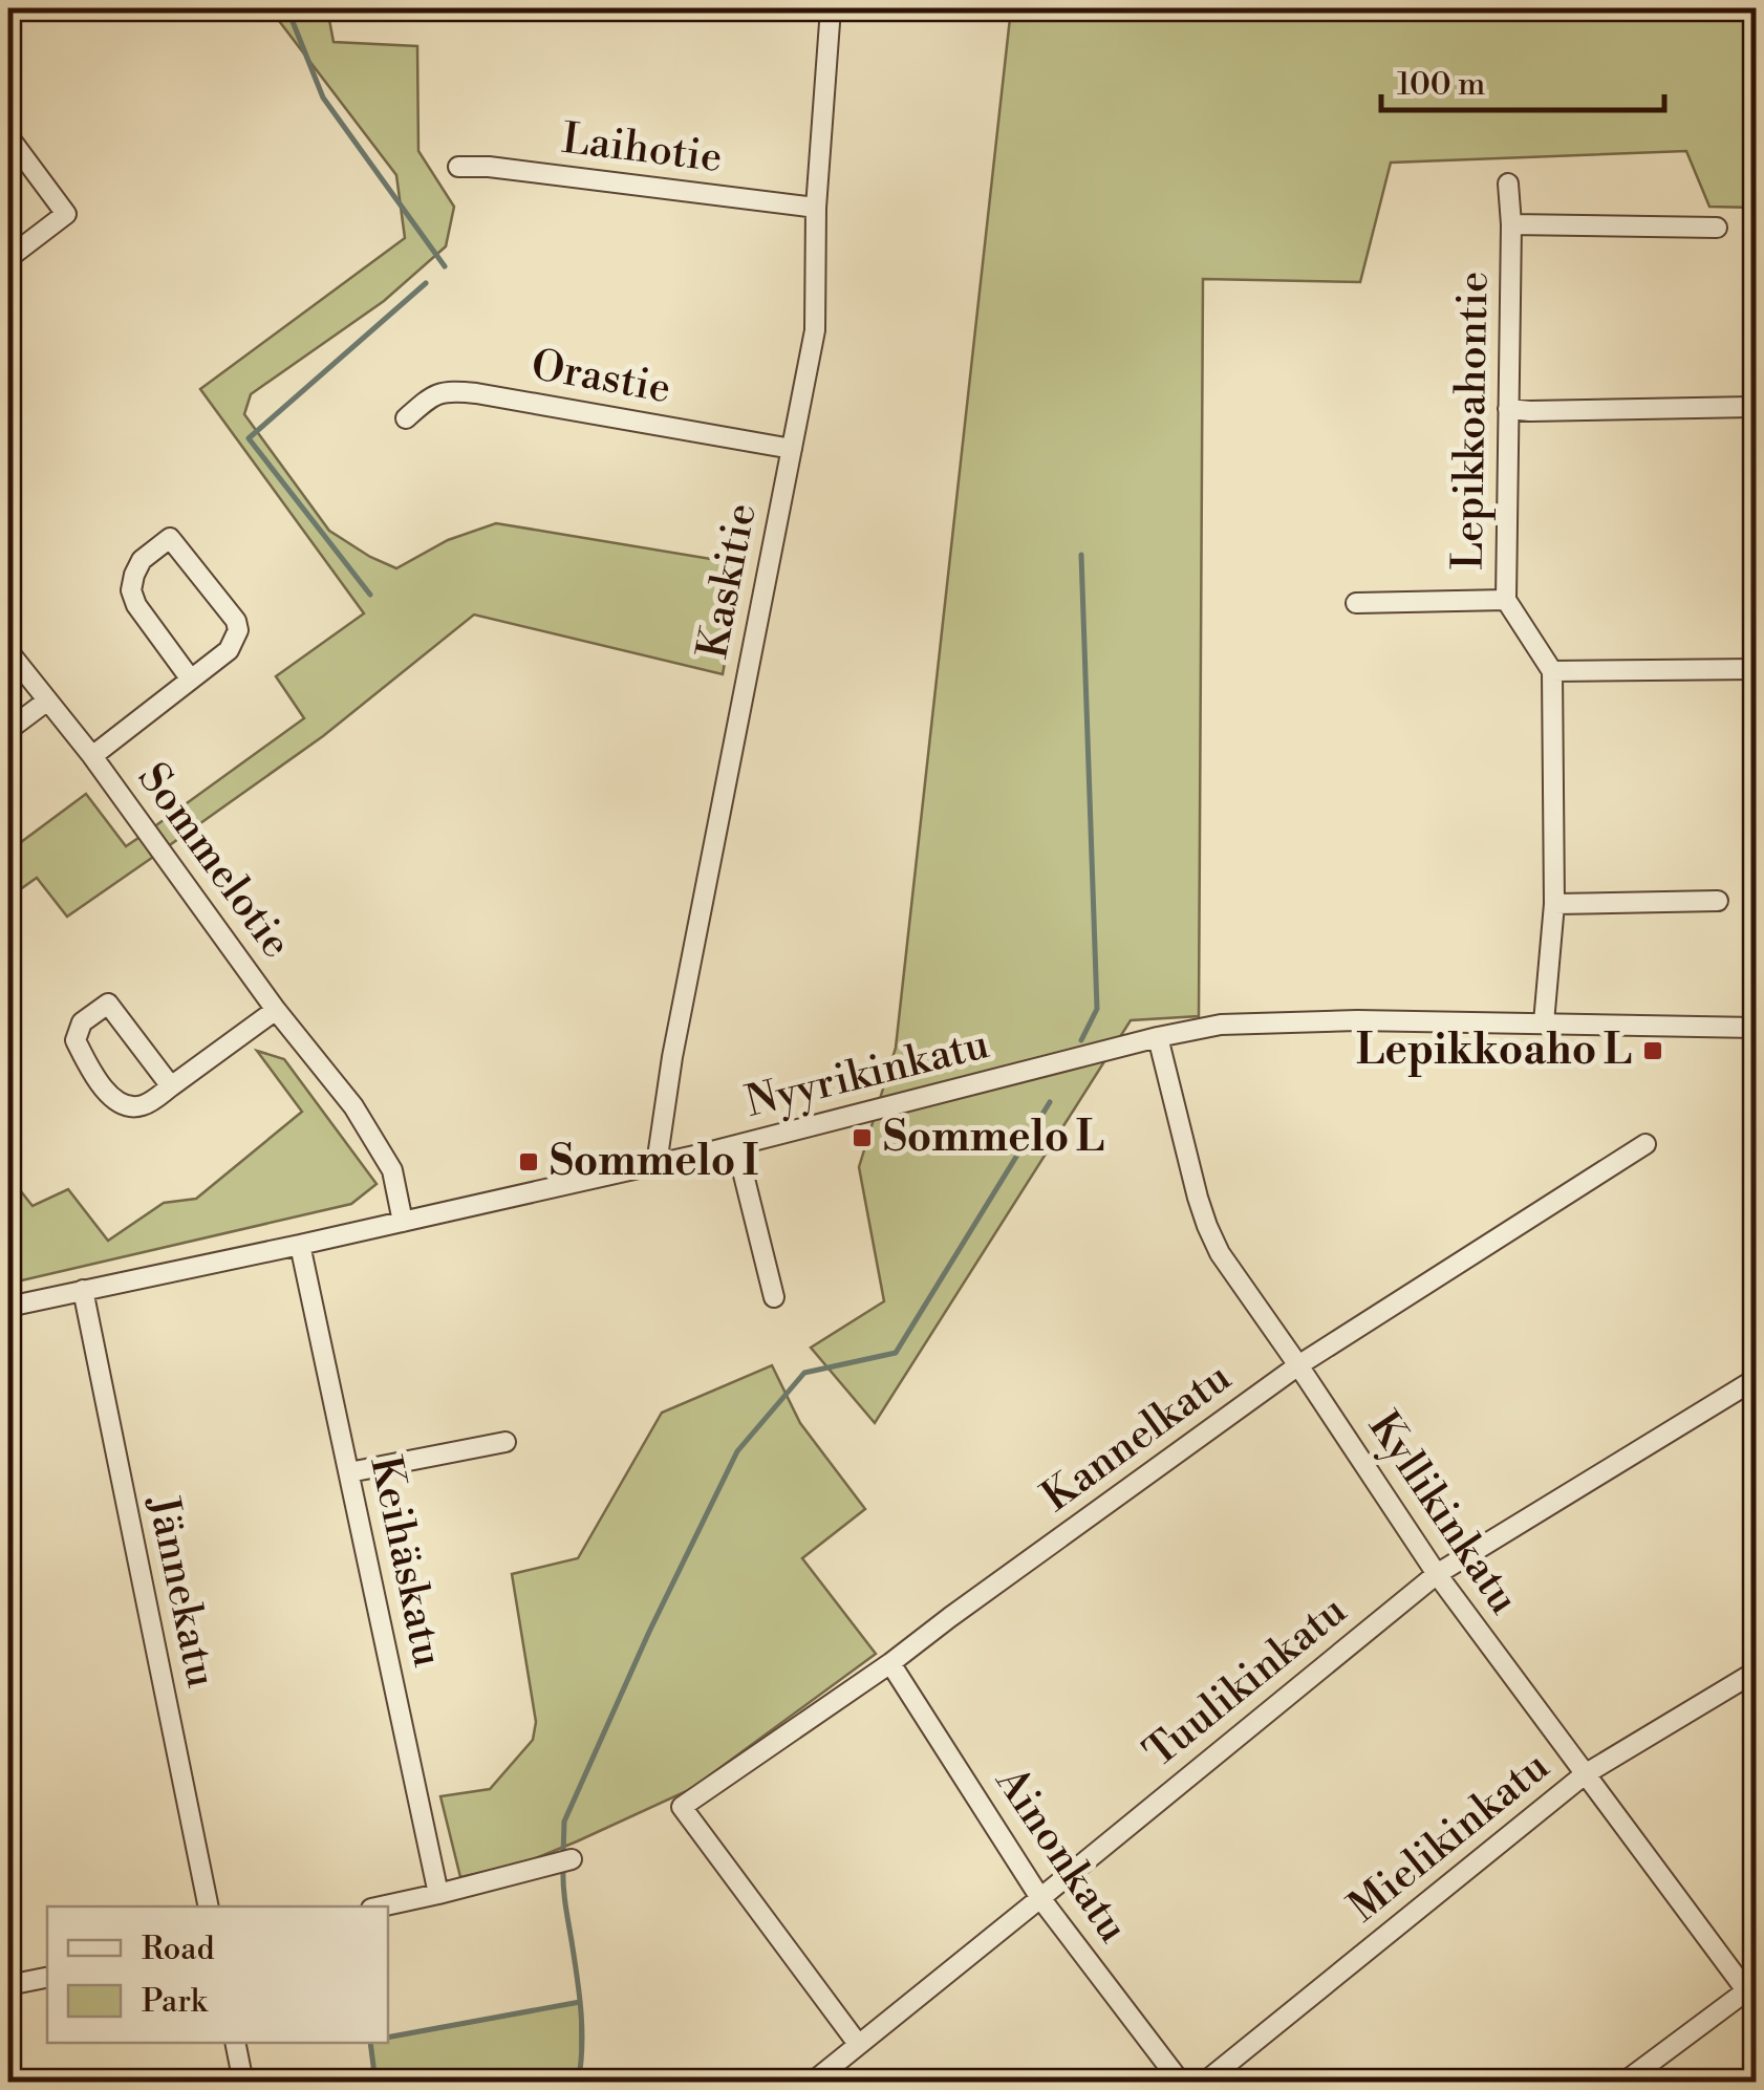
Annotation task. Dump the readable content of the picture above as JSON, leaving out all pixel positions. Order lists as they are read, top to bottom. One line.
{"streets":{"street":["Laihotie","Orastie","Lepikkoahontie","Kaskitie","Sommelotie","Nyyrikinkatu","Kannelkatu","Kyllikinkatu","Keihäskatu","Jännekatu","Tuulikinkatu","Mielikinkatu","Ainonkatu"]},"crossings":[["Laihotie","Kaskitie"],["Orastie","Kaskitie"],["Kaskitie","Nyyrikinkatu"],["Sommelotie","Nyyrikinkatu"],["Nyyrikinkatu","Kyllikinkatu"],["Nyyrikinkatu","Keihäskatu"],["Nyyrikinkatu","Jännekatu"],["Kannelkatu","Kyllikinkatu"],["Kannelkatu","Tuulikinkatu"],["Kannelkatu","Ainonkatu"],["Kyllikinkatu","Tuulikinkatu"],["Kyllikinkatu","Mielikinkatu"],["Tuulikinkatu","Ainonkatu"]],"places":{"transit":["Lepikkoaho L","Sommelo L","Sommelo I"]},"legend":["Road","Park"],"scale_bar":"100 m"}
